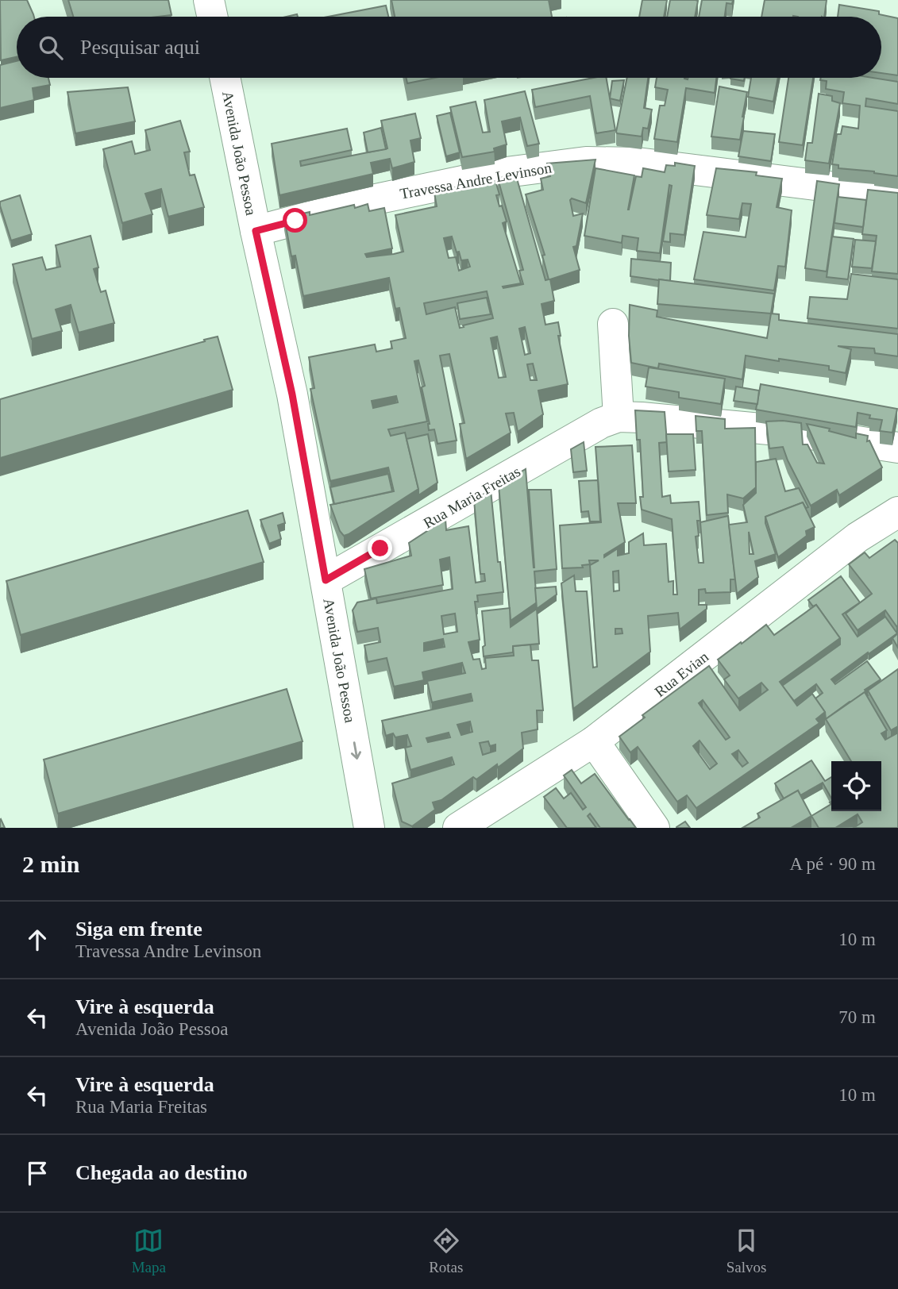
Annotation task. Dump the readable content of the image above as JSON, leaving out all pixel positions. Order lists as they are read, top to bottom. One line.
{"streets":{"street":["Avenida João Pessoa","Travessa Andre Levinson","Rua Maria Freitas","Rua Evian"]},"crossings":[["Avenida João Pessoa","Travessa Andre Levinson"],["Avenida João Pessoa","Rua Maria Freitas"]],"page":{"search":"Pesquisar aqui","heading":["2 min","A pé · 90 m"],"list":[["Siga em frente","Travessa Andre Levinson","10 m"],["Vire à esquerda","Avenida João Pessoa","70 m"],["Vire à esquerda","Rua Maria Freitas","10 m"],"Chegada ao destino"],"nav":["Mapa","Rotas","Salvos"]}}
